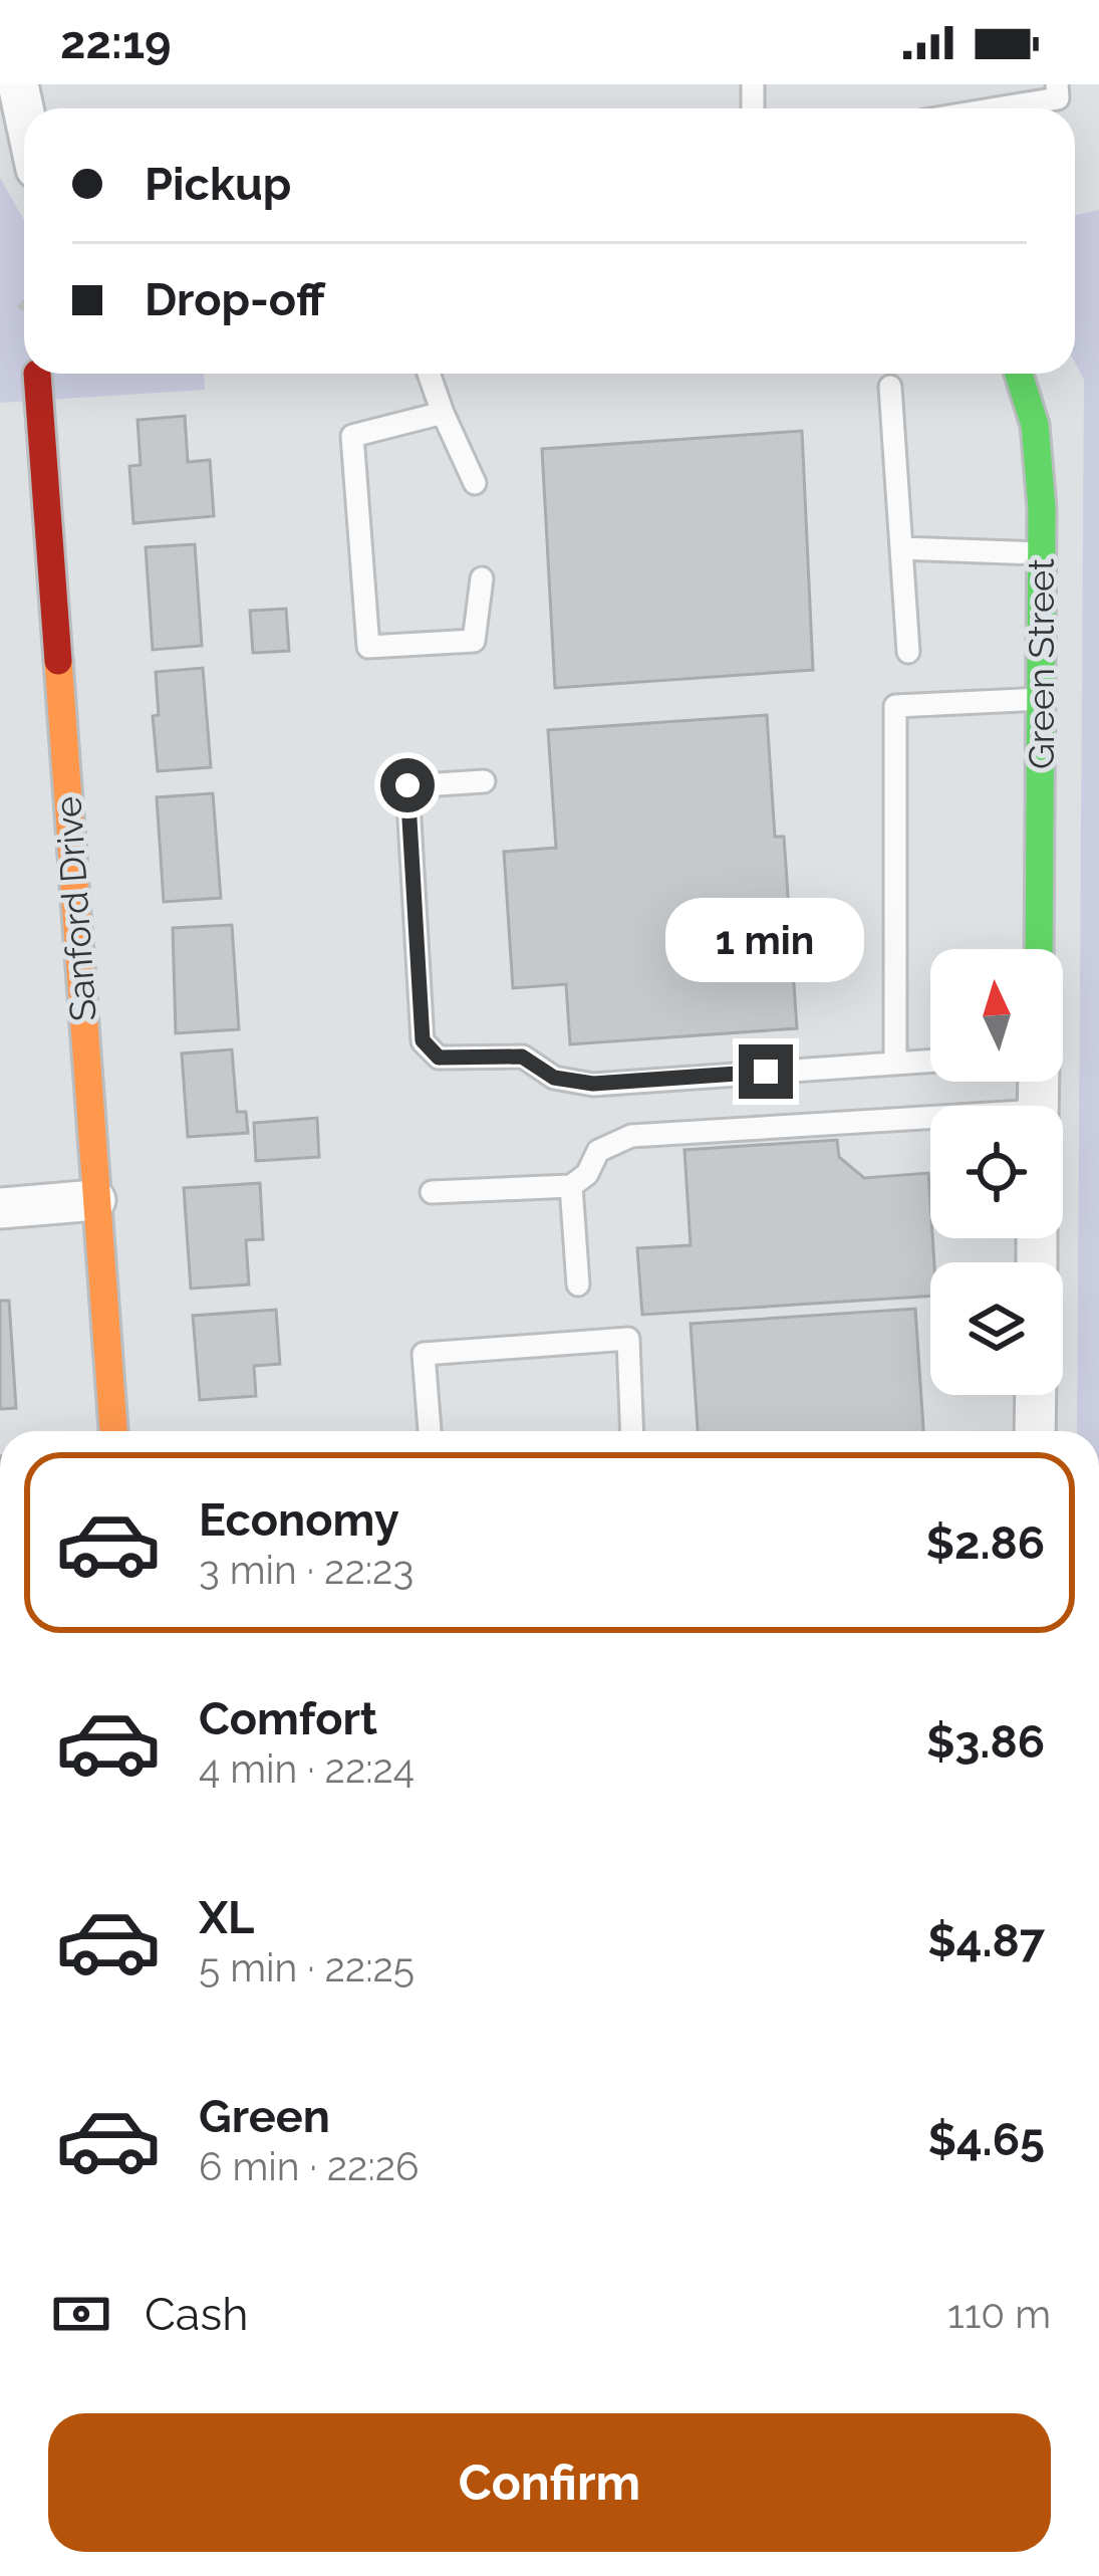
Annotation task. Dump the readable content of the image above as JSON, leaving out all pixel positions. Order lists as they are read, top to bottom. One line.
{"streets":{"street":["Green Street","Sanford Drive"]},"north":"top","page":{"status":"22:19","banner":["Pickup","Drop-off"],"bubble":"1 min","list":[{"name":"Economy","note":"3 min · 22:23","value":"$2.86"},{"name":"Comfort","note":"4 min · 22:24","value":"$3.86"},{"name":"XL","note":"5 min · 22:25","value":"$4.87"},{"name":"Green","note":"6 min · 22:26","value":"$4.65"}],"pay":["Cash","110 m"],"buttons":"Confirm"}}
